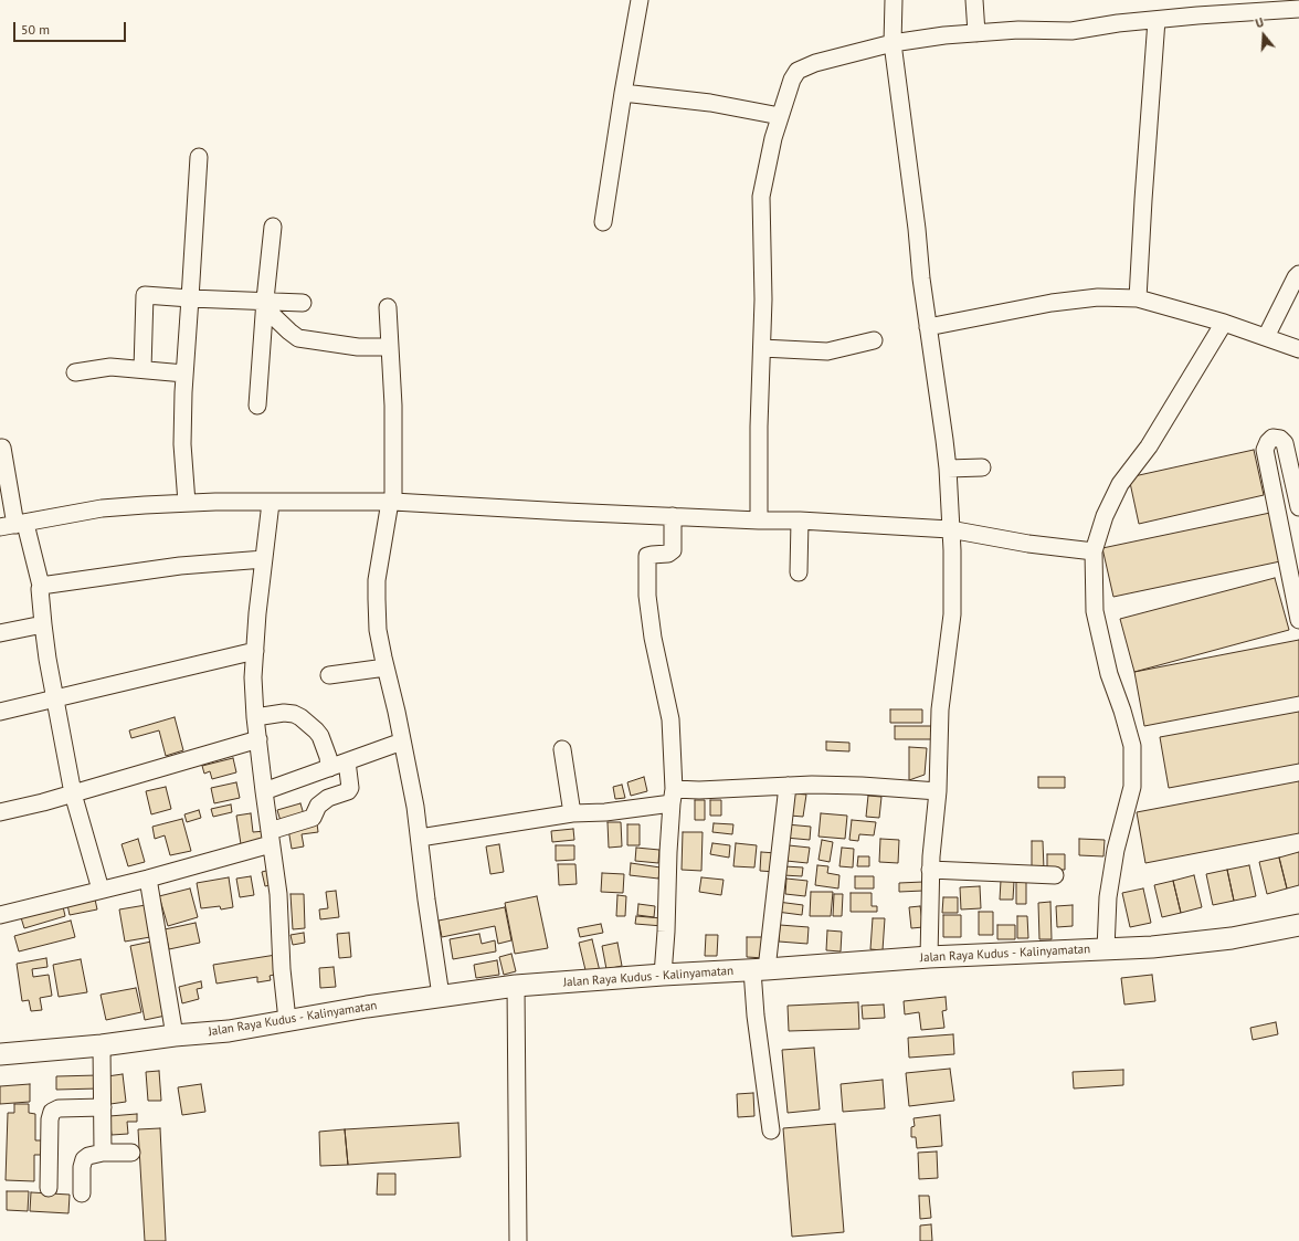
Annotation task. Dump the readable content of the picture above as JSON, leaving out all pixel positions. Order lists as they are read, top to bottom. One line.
{"streets":{"main road":["Jalan Raya Kudus - Kalinyamatan"]},"scale_bar":"50 m","north":"top"}
